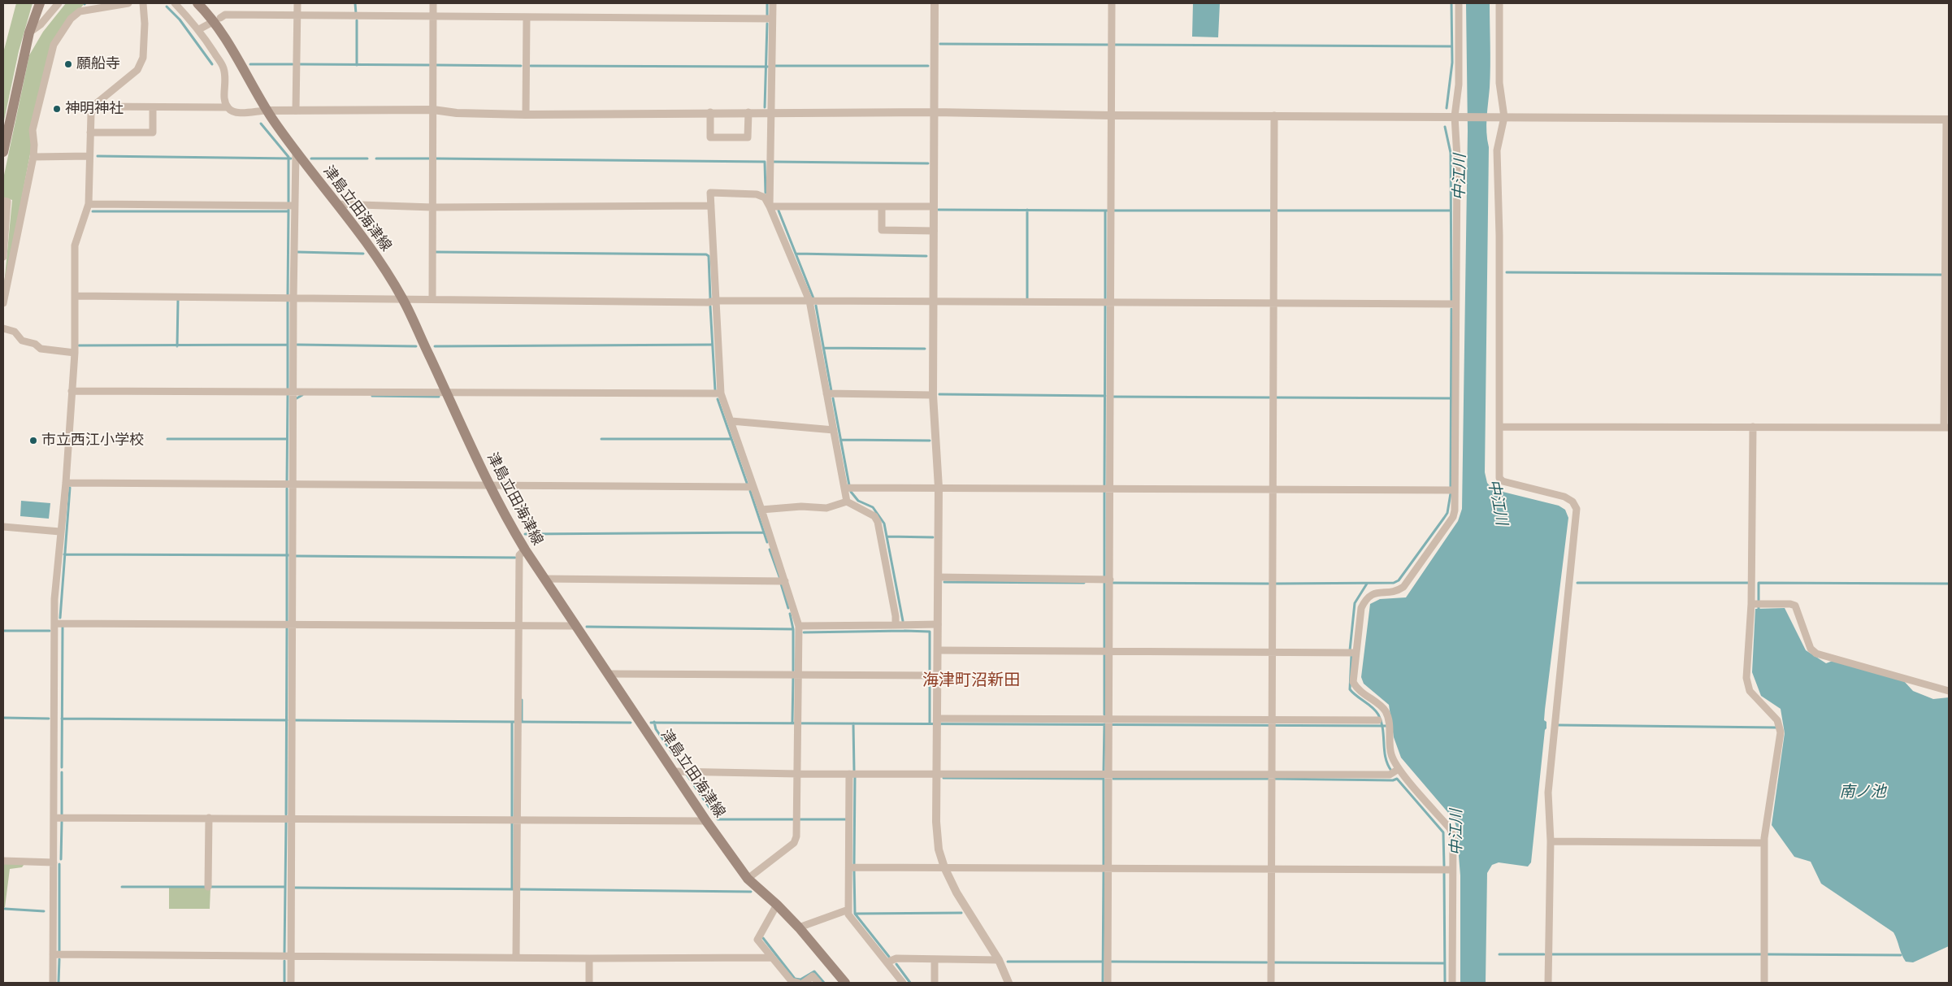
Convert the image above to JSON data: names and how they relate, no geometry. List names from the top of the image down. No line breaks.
{"streets":{"main road":["津島立田海津線"]},"districts":["海津町沼新田"],"water":["中江川","南ノ池"],"places":["願船寺","神明神社","市立西江小学校"]}
